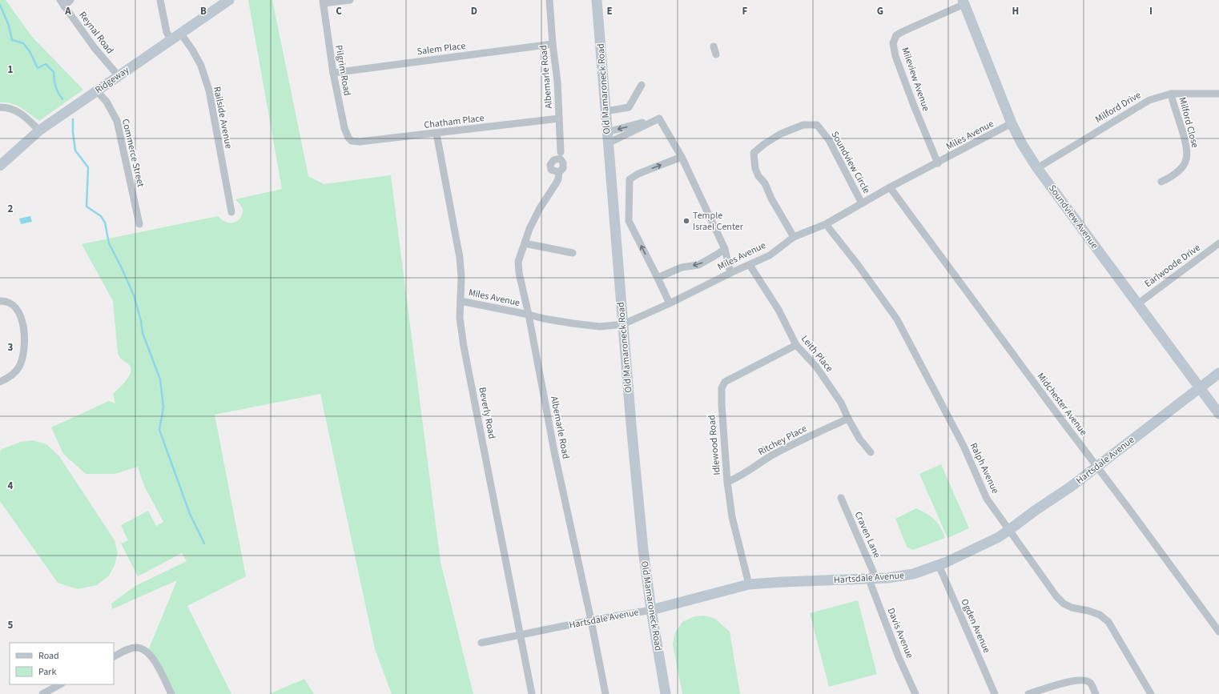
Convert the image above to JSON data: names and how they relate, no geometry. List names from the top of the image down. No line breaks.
{"streets":{"street":["Reynal Road","Salem Place","Pilgrim Road","Albemarle Road","Mileview Avenue","Ridgeway","Old Mamaroneck Road","Milford Drive","Railside Avenue","Chatham Place","Milford Close","Miles Avenue","Commerce Street","Soundview Circle","Soundview Avenue","Earlwoode Drive","Leith Place","Midchester Avenue","Beverly Road","Ritchey Place","Idlewood Road","Hartsdale Avenue","Ralph Avenue","Craven Lane","Ogden Avenue","Davis Avenue"]},"crossings":[["Reynal Road","Ridgeway"],["Salem Place","Pilgrim Road"],["Salem Place","Albemarle Road"],["Pilgrim Road","Chatham Place"],["Albemarle Road","Chatham Place"],["Albemarle Road","Miles Avenue"],["Albemarle Road","Hartsdale Avenue"],["Mileview Avenue","Miles Avenue"],["Mileview Avenue","Soundview Avenue"],["Ridgeway","Railside Avenue"],["Ridgeway","Commerce Street"],["Old Mamaroneck Road","Miles Avenue"],["Old Mamaroneck Road","Hartsdale Avenue"],["Milford Drive","Milford Close"],["Milford Drive","Soundview Avenue"],["Chatham Place","Beverly Road"],["Miles Avenue","Soundview Circle"],["Miles Avenue","Soundview Avenue"],["Miles Avenue","Leith Place"],["Miles Avenue","Midchester Avenue"],["Miles Avenue","Beverly Road"],["Miles Avenue","Ralph Avenue"],["Soundview Avenue","Earlwoode Drive"],["Soundview Avenue","Hartsdale Avenue"],["Leith Place","Ritchey Place"],["Leith Place","Idlewood Road"],["Midchester Avenue","Hartsdale Avenue"],["Beverly Road","Hartsdale Avenue"],["Ritchey Place","Idlewood Road"],["Idlewood Road","Hartsdale Avenue"],["Hartsdale Avenue","Ralph Avenue"],["Hartsdale Avenue","Craven Lane"],["Hartsdale Avenue","Ogden Avenue"],["Hartsdale Avenue","Davis Avenue"],["Craven Lane","Davis Avenue"]],"places":["Temple Israel Center"],"legend":["Road","Park"],"grid":{"columns":["A","B","C","D","E","F","G","H","I"],"rows":["1","2","3","4","5"]}}
